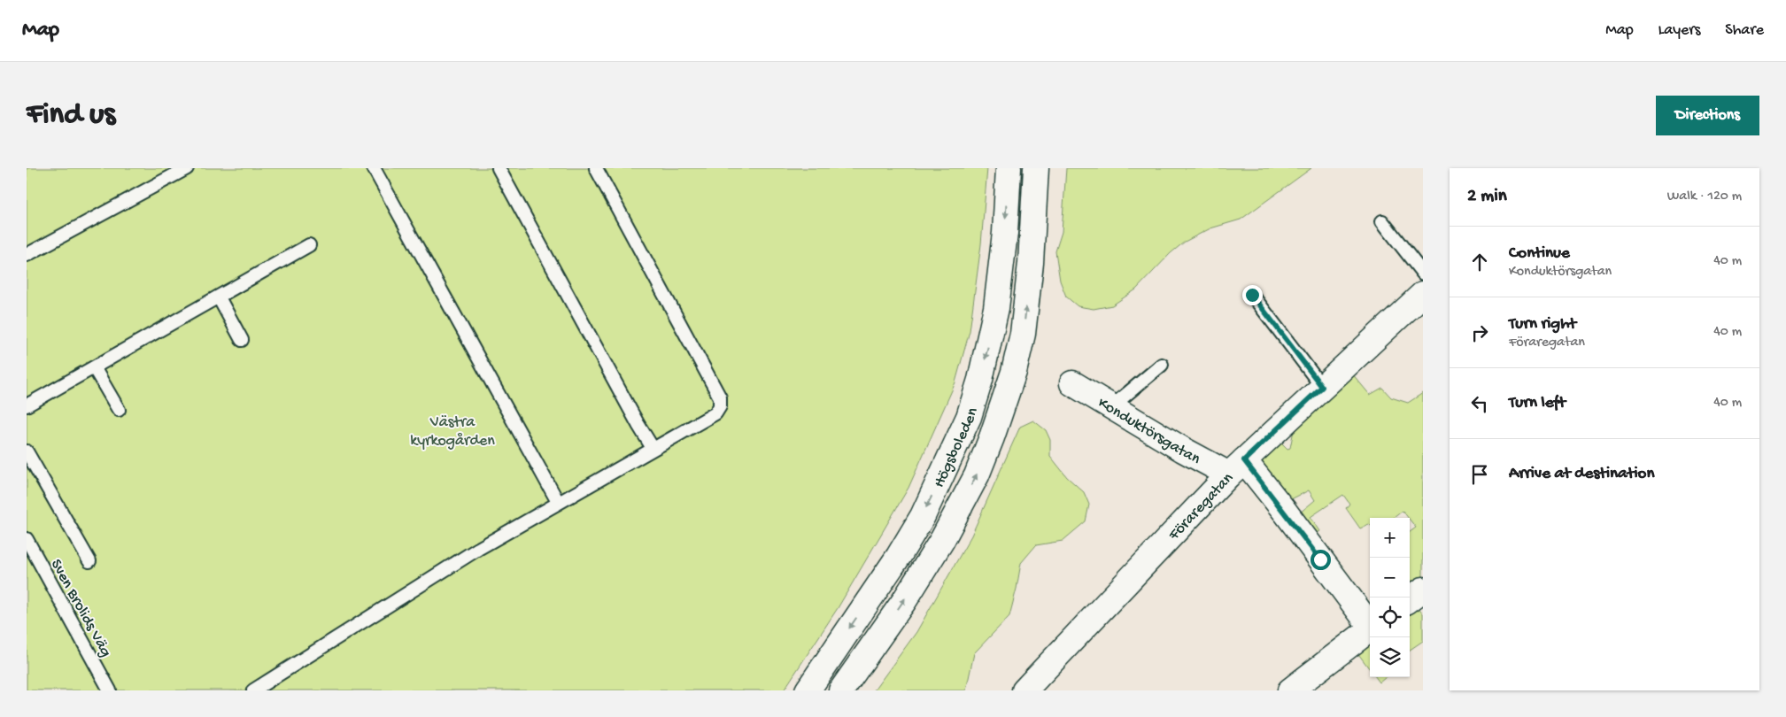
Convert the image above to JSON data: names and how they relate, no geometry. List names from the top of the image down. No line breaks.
{"streets":{"main road":["Konduktörsgatan","Högsboleden","Föraregatan"],"lane":["Sven Brolids Väg"]},"crossings":[["Konduktörsgatan","Föraregatan"]],"parks":["Västra kyrkogården"],"page":{"header":"Map","nav":["Map","Layers","Share"],"buttons":"Directions","title":"Find us","heading":["2 min","Walk · 120 m"],"list":[["Continue","Konduktörsgatan","40 m"],["Turn right","Föraregatan","40 m"],["Turn left","40 m"],"Arrive at destination"],"map_buttons":["+","−"]}}
